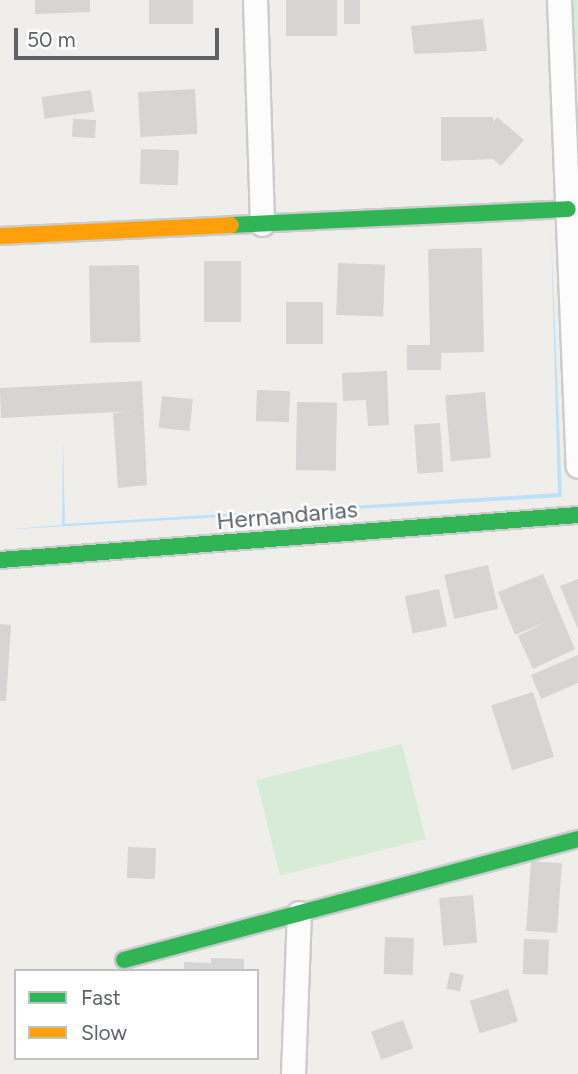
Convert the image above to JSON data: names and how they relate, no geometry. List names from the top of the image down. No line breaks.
{"streets":{"street":["Hernandarias"]},"legend":["Fast","Slow"],"scale_bar":"50 m"}
